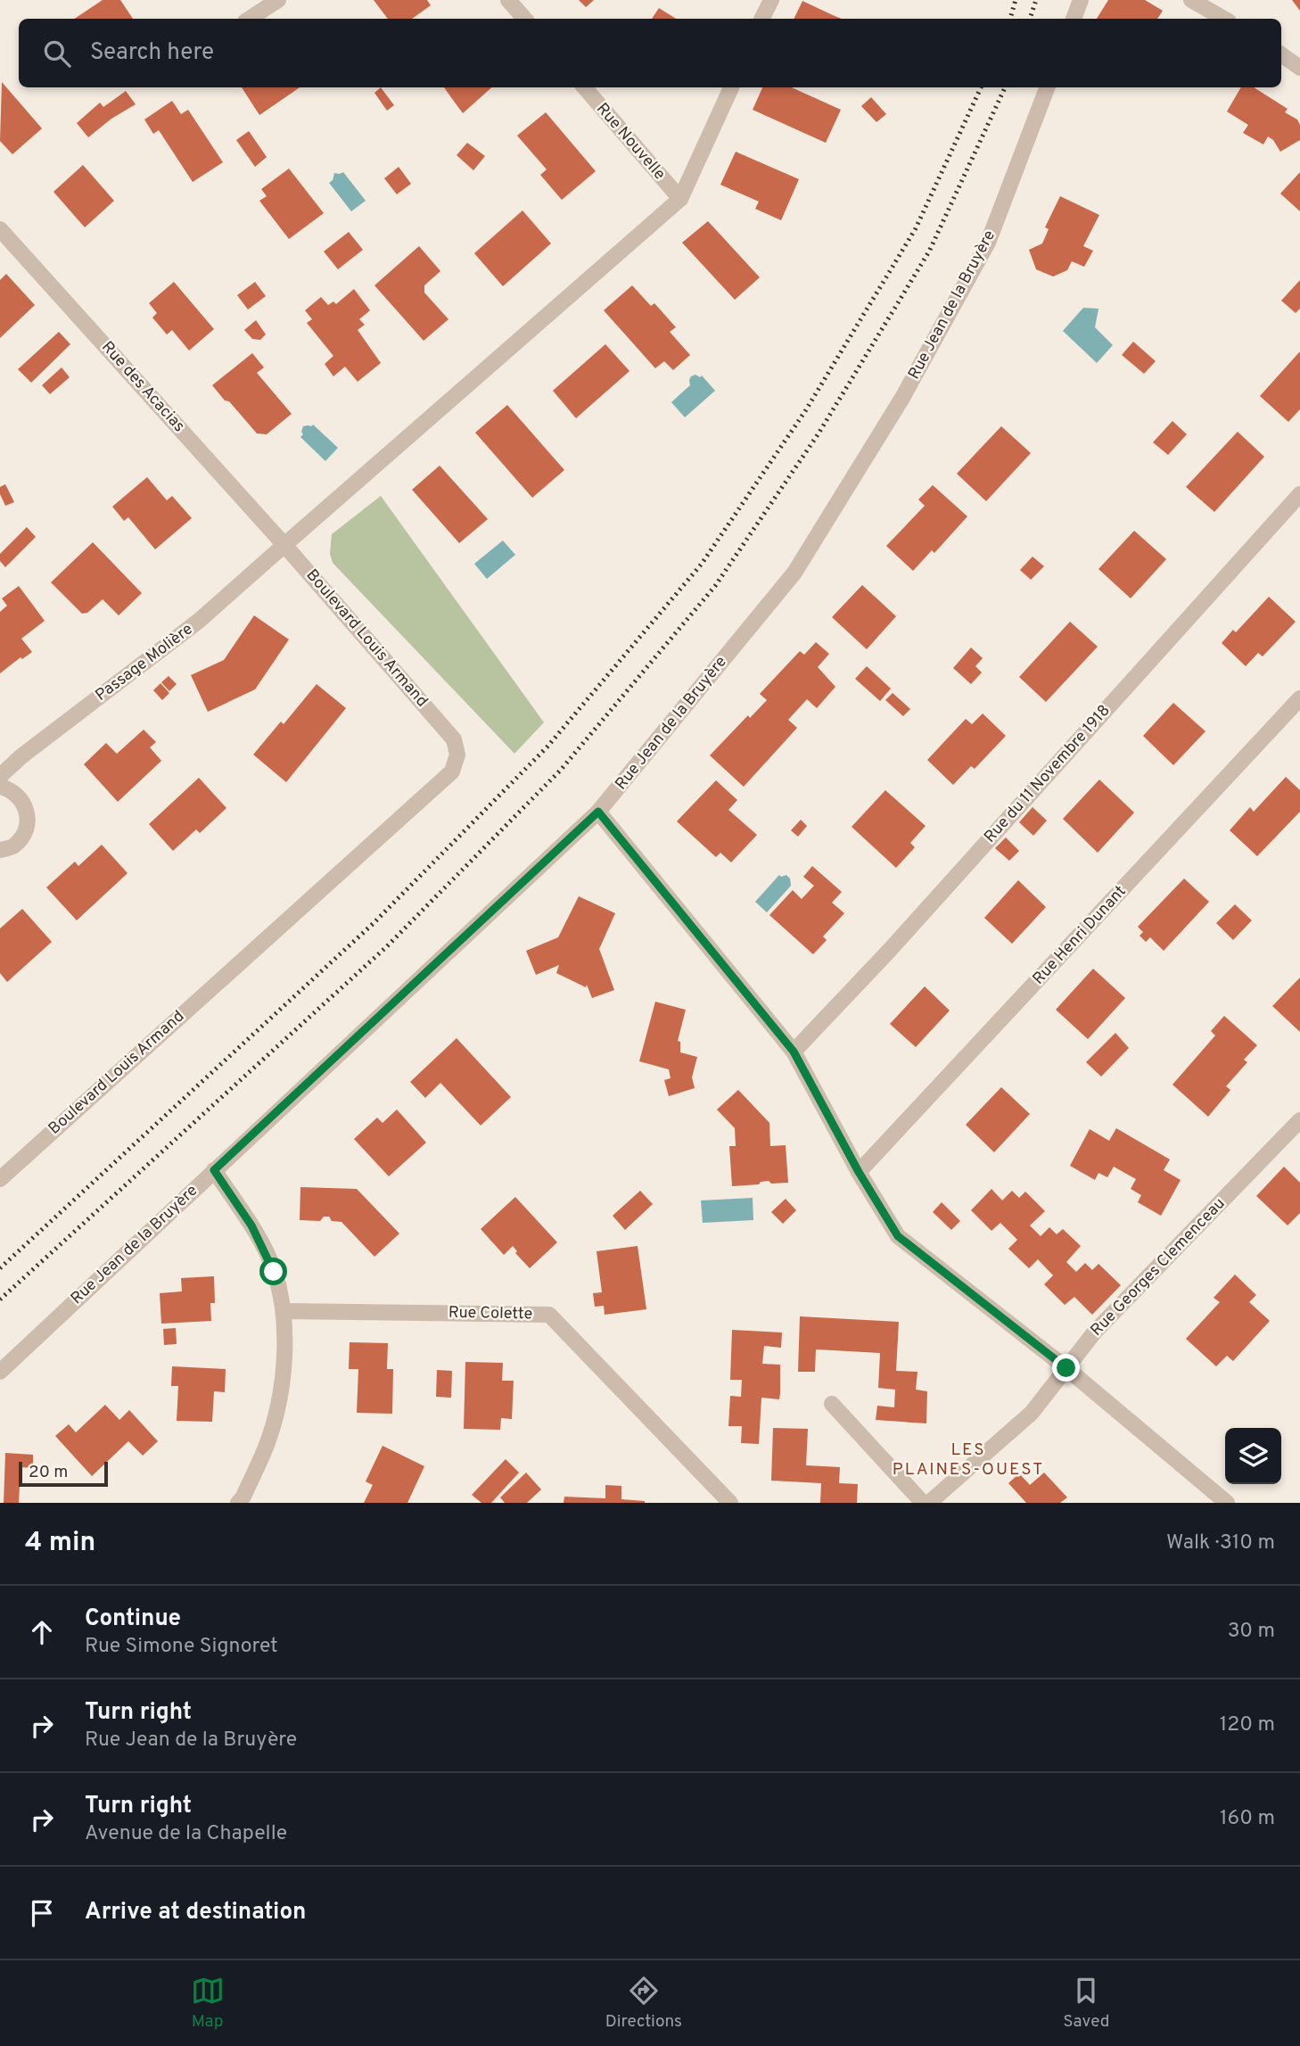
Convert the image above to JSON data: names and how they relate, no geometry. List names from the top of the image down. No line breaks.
{"streets":{"street":["Rue Nouvelle","Rue Jean de la Bruyère","Rue des Acacias","Boulevard Louis Armand","Passage Molière","Rue du 11 Novembre 1918","Rue Henri Dunant","Rue Georges Clemenceau","Rue Colette"]},"crossings":[["Rue des Acacias","Boulevard Louis Armand"],["Rue des Acacias","Passage Molière"],["Boulevard Louis Armand","Passage Molière"]],"districts":["LES PLAINES-OUEST"],"scale_bar":"20 m","page":{"search":"Search here","scale":"20 m","heading":["4 min","Walk · 310 m"],"list":[["Continue","Rue Simone Signoret","30 m"],["Turn right","Rue Jean de la Bruyère","120 m"],["Turn right","Avenue de la Chapelle","160 m"],"Arrive at destination"],"nav":["Map","Directions","Saved"]}}
